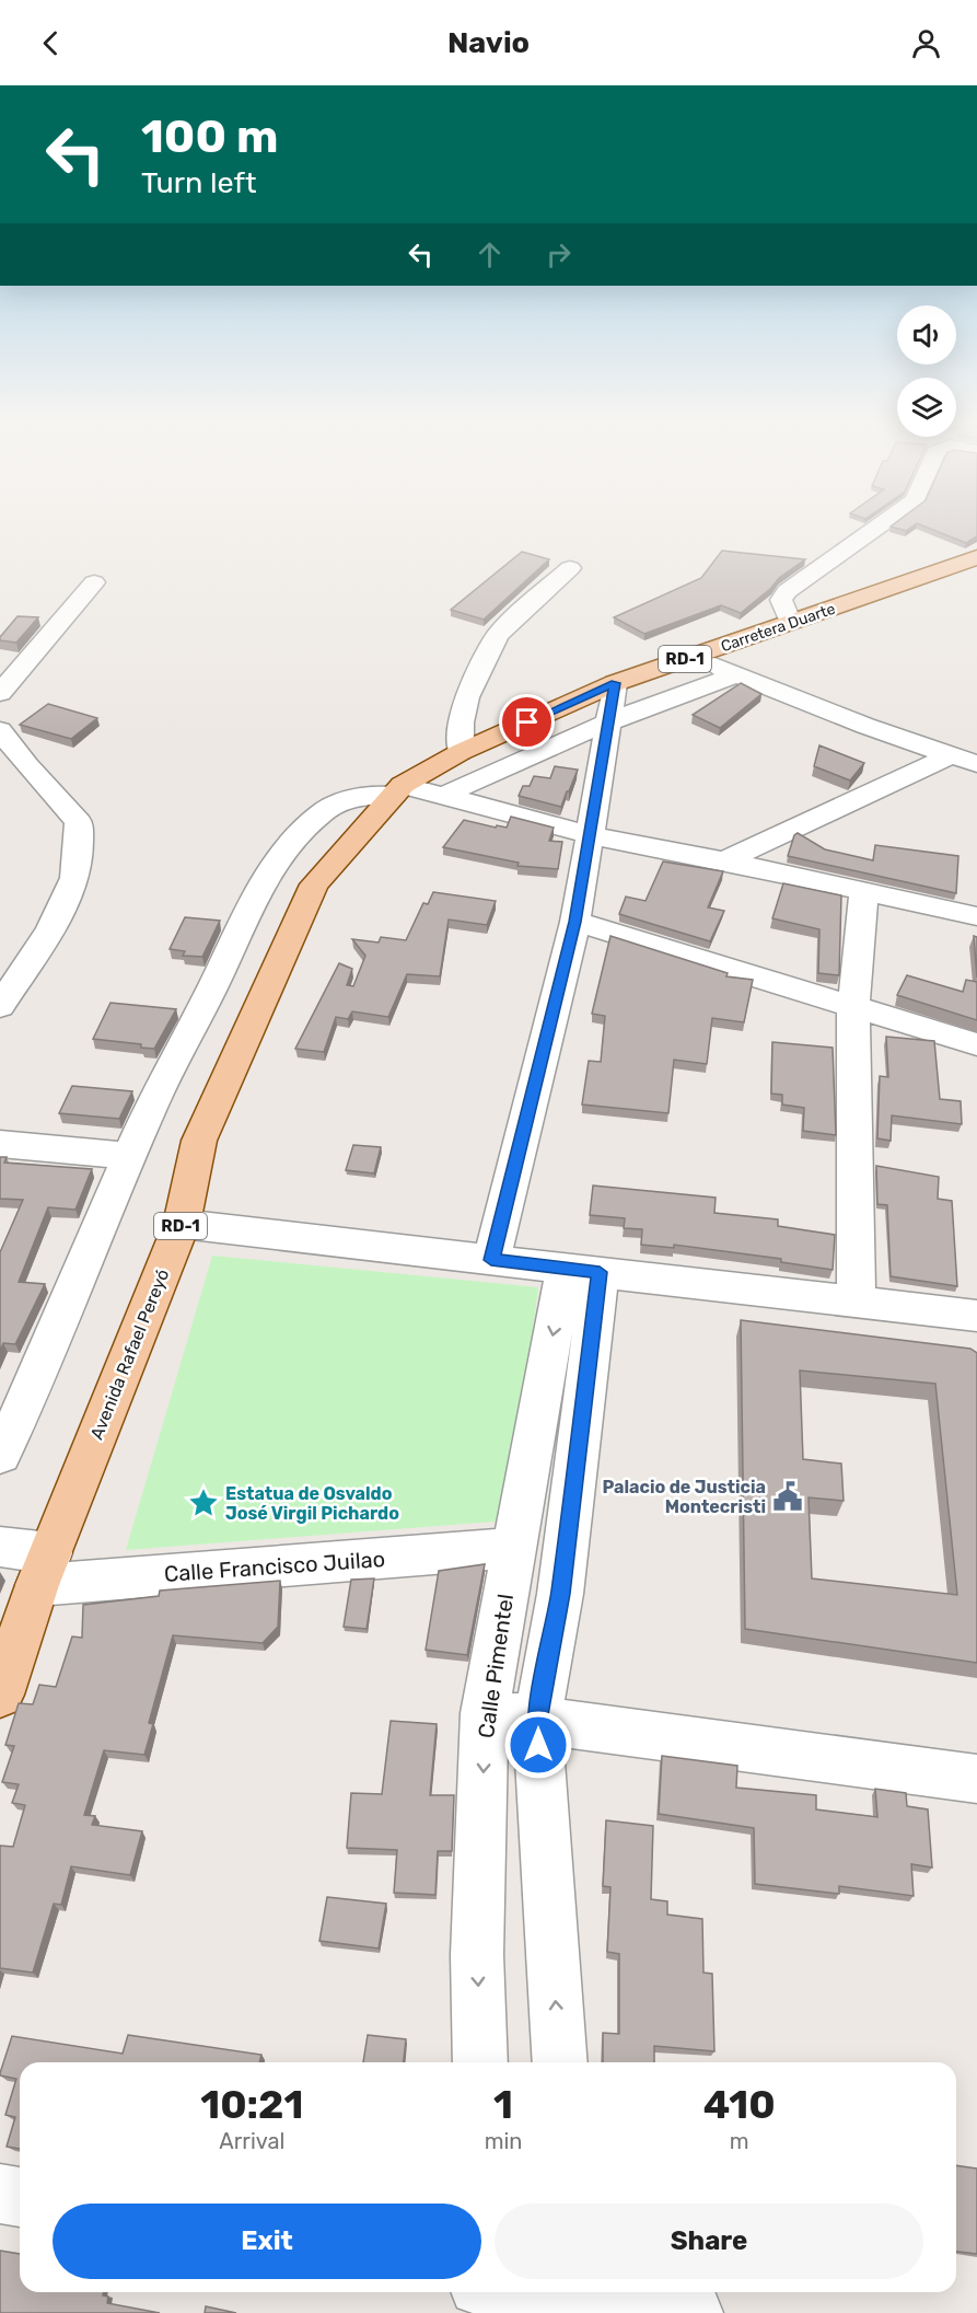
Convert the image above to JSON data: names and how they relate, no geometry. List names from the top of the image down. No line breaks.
{"streets":{"main road":["Carretera Duarte","RD-1","Avenida Rafael Pereyó"],"street":["Calle Francisco Juilao","Calle Pimentel"]},"crossings":[["Carretera Duarte","Avenida Rafael Pereyó"],["Avenida Rafael Pereyó","Calle Francisco Juilao"],["Calle Francisco Juilao","Calle Pimentel"]],"places":{"public building":["Palacio de Justicia Montecristi"],"place":["Estatua de Osvaldo José Virgil Pichardo"]},"page":{"header":"Navio","turn":["100 m","Turn left"],"eta":["10:21","Arrival","1","min","410","m"],"buttons":["Exit","Share"]}}
